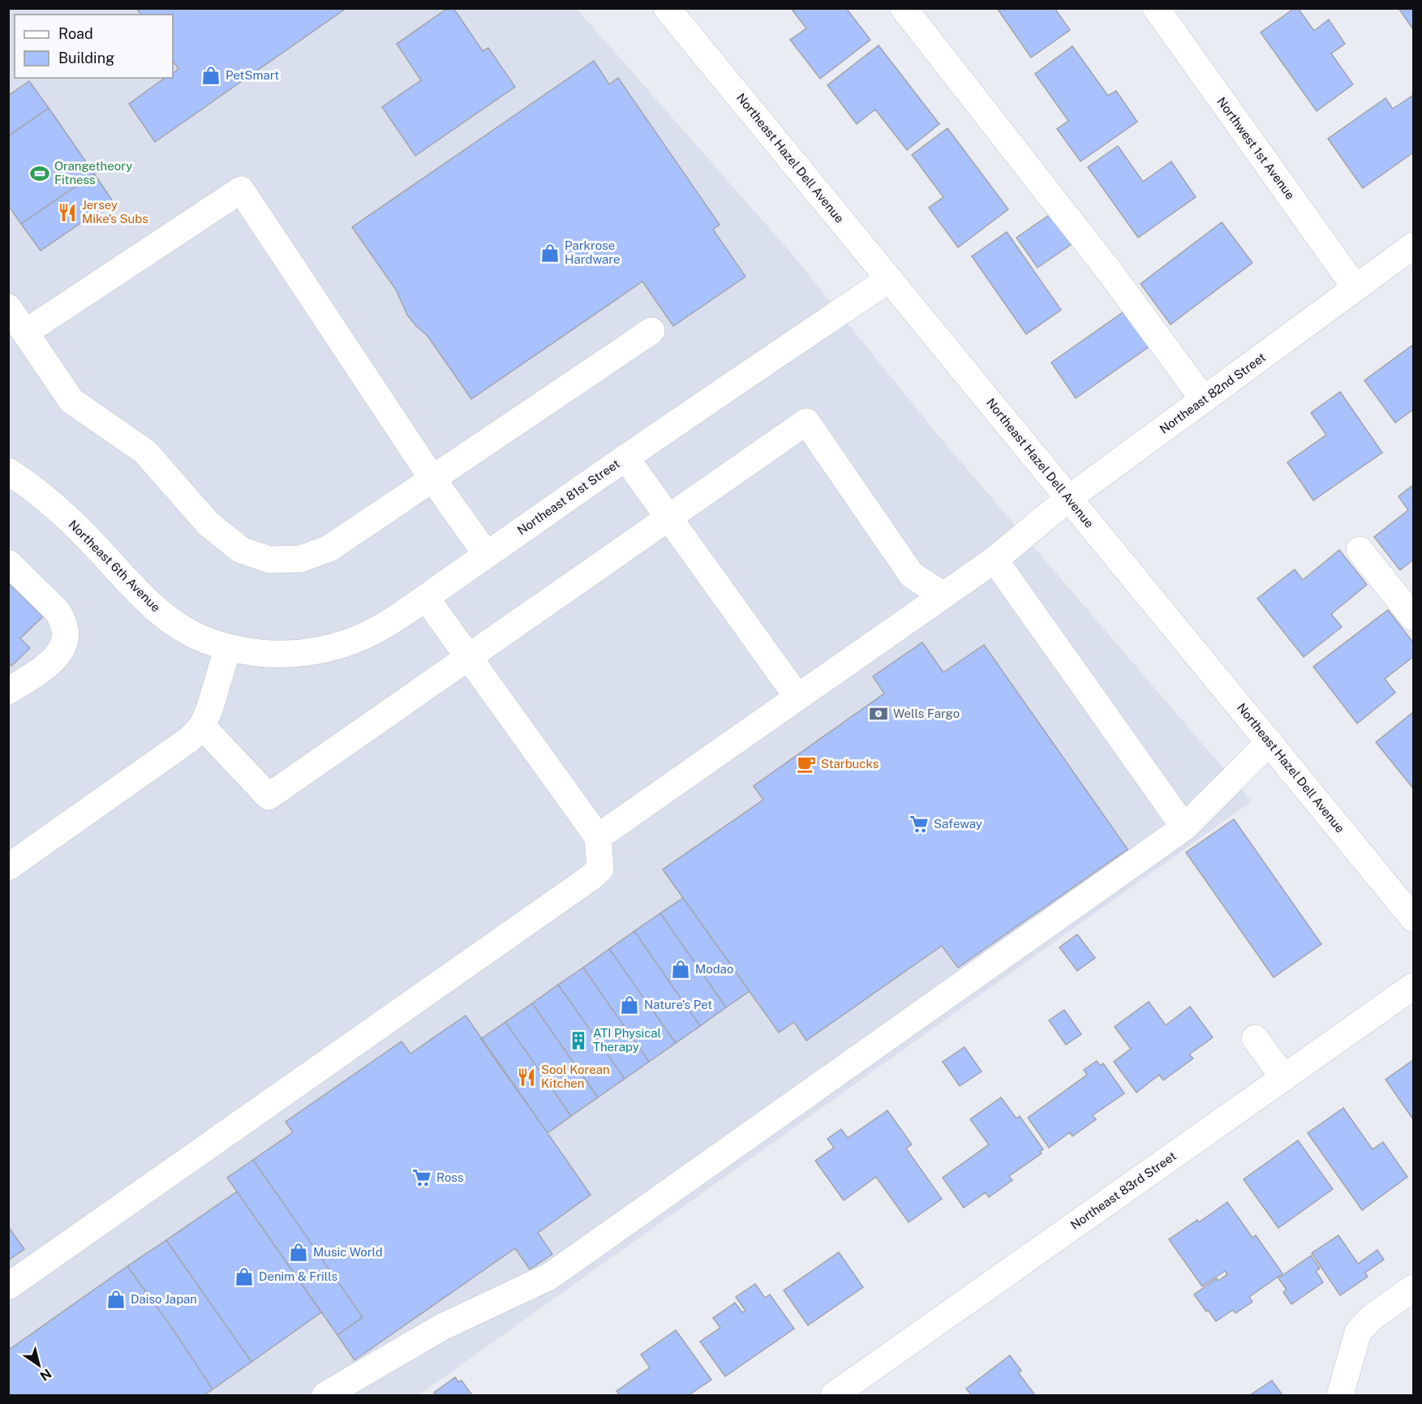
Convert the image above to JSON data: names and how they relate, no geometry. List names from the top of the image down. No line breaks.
{"streets":{"street":["Northwest 1st Avenue","Northeast Hazel Dell Avenue","Northeast 82nd Street","Northeast 81st Street","Northeast 6th Avenue","Northeast 83rd Street"]},"crossings":[["Northwest 1st Avenue","Northeast 82nd Street"],["Northeast Hazel Dell Avenue","Northeast 82nd Street"],["Northeast Hazel Dell Avenue","Northeast 81st Street"],["Northeast 81st Street","Northeast 6th Avenue"]],"places":{"shop":["PetSmart","Parkrose Hardware","Modao","Nature's Pet","Music World","Denim & Frills","Daiso Japan"],"sports":["Orangetheory Fitness"],"restaurant":["Jersey Mike's Subs","Sool Korean Kitchen"],"bank":["Wells Fargo"],"cafe":["Starbucks"],"supermarket":["Safeway","Ross"],"building":["ATI Physical Therapy"]},"legend":["Road","Building"],"north":"bottom right"}
